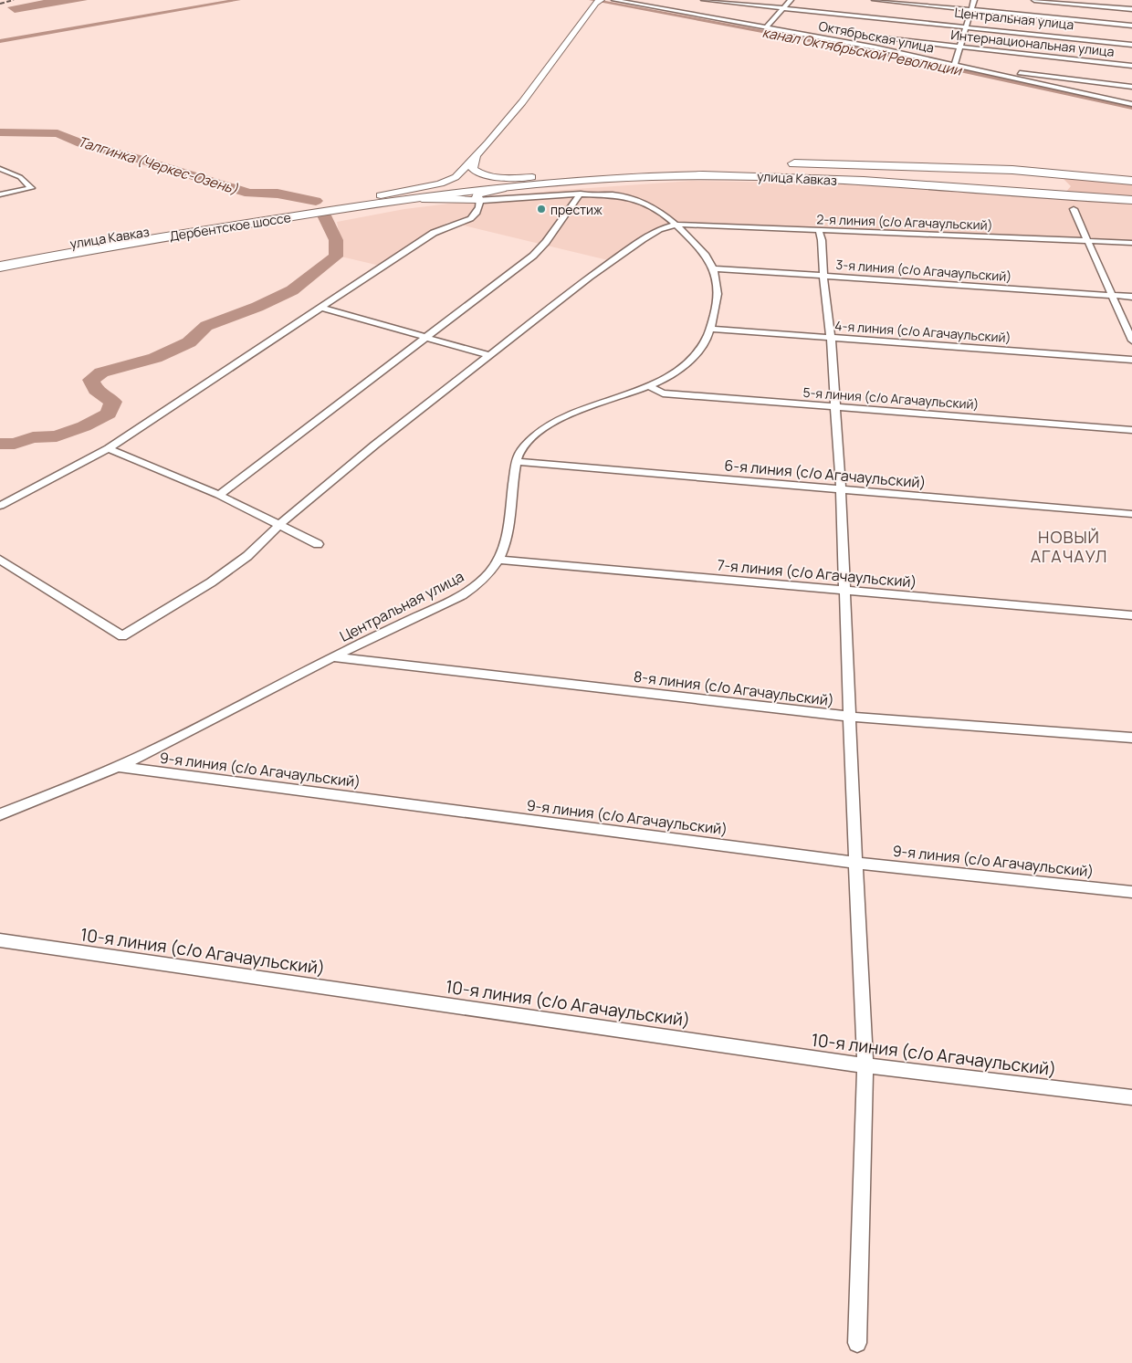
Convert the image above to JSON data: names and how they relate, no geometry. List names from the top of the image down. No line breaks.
{"streets":{"highway":["улица Кавказ","Дербентское шоссе"],"street":["Центральная улица","Октябрьская улица","Интернациональная улица","2-я линия (с/о Агачаульский)","3-я линия (с/о Агачаульский)","4-я линия (с/о Агачаульский)","5-я линия (с/о Агачаульский)","6-я линия (с/о Агачаульский)","7-я линия (с/о Агачаульский)","8-я линия (с/о Агачаульский)","9-я линия (с/о Агачаульский)","10-я линия (с/о Агачаульский)"]},"crossings":[["Центральная улица","2-я линия (с/о Агачаульский)"],["Центральная улица","3-я линия (с/о Агачаульский)"],["Центральная улица","4-я линия (с/о Агачаульский)"],["Центральная улица","5-я линия (с/о Агачаульский)"],["Центральная улица","6-я линия (с/о Агачаульский)"],["Центральная улица","7-я линия (с/о Агачаульский)"],["Центральная улица","8-я линия (с/о Агачаульский)"],["Центральная улица","9-я линия (с/о Агачаульский)"],["улица Кавказ","Дербентское шоссе"]],"districts":["НОВЫЙ АГАЧАУЛ"],"water":["канал Октябрьской Революции","Талгинка (Черкес-Озень)"],"places":["престиж"]}
